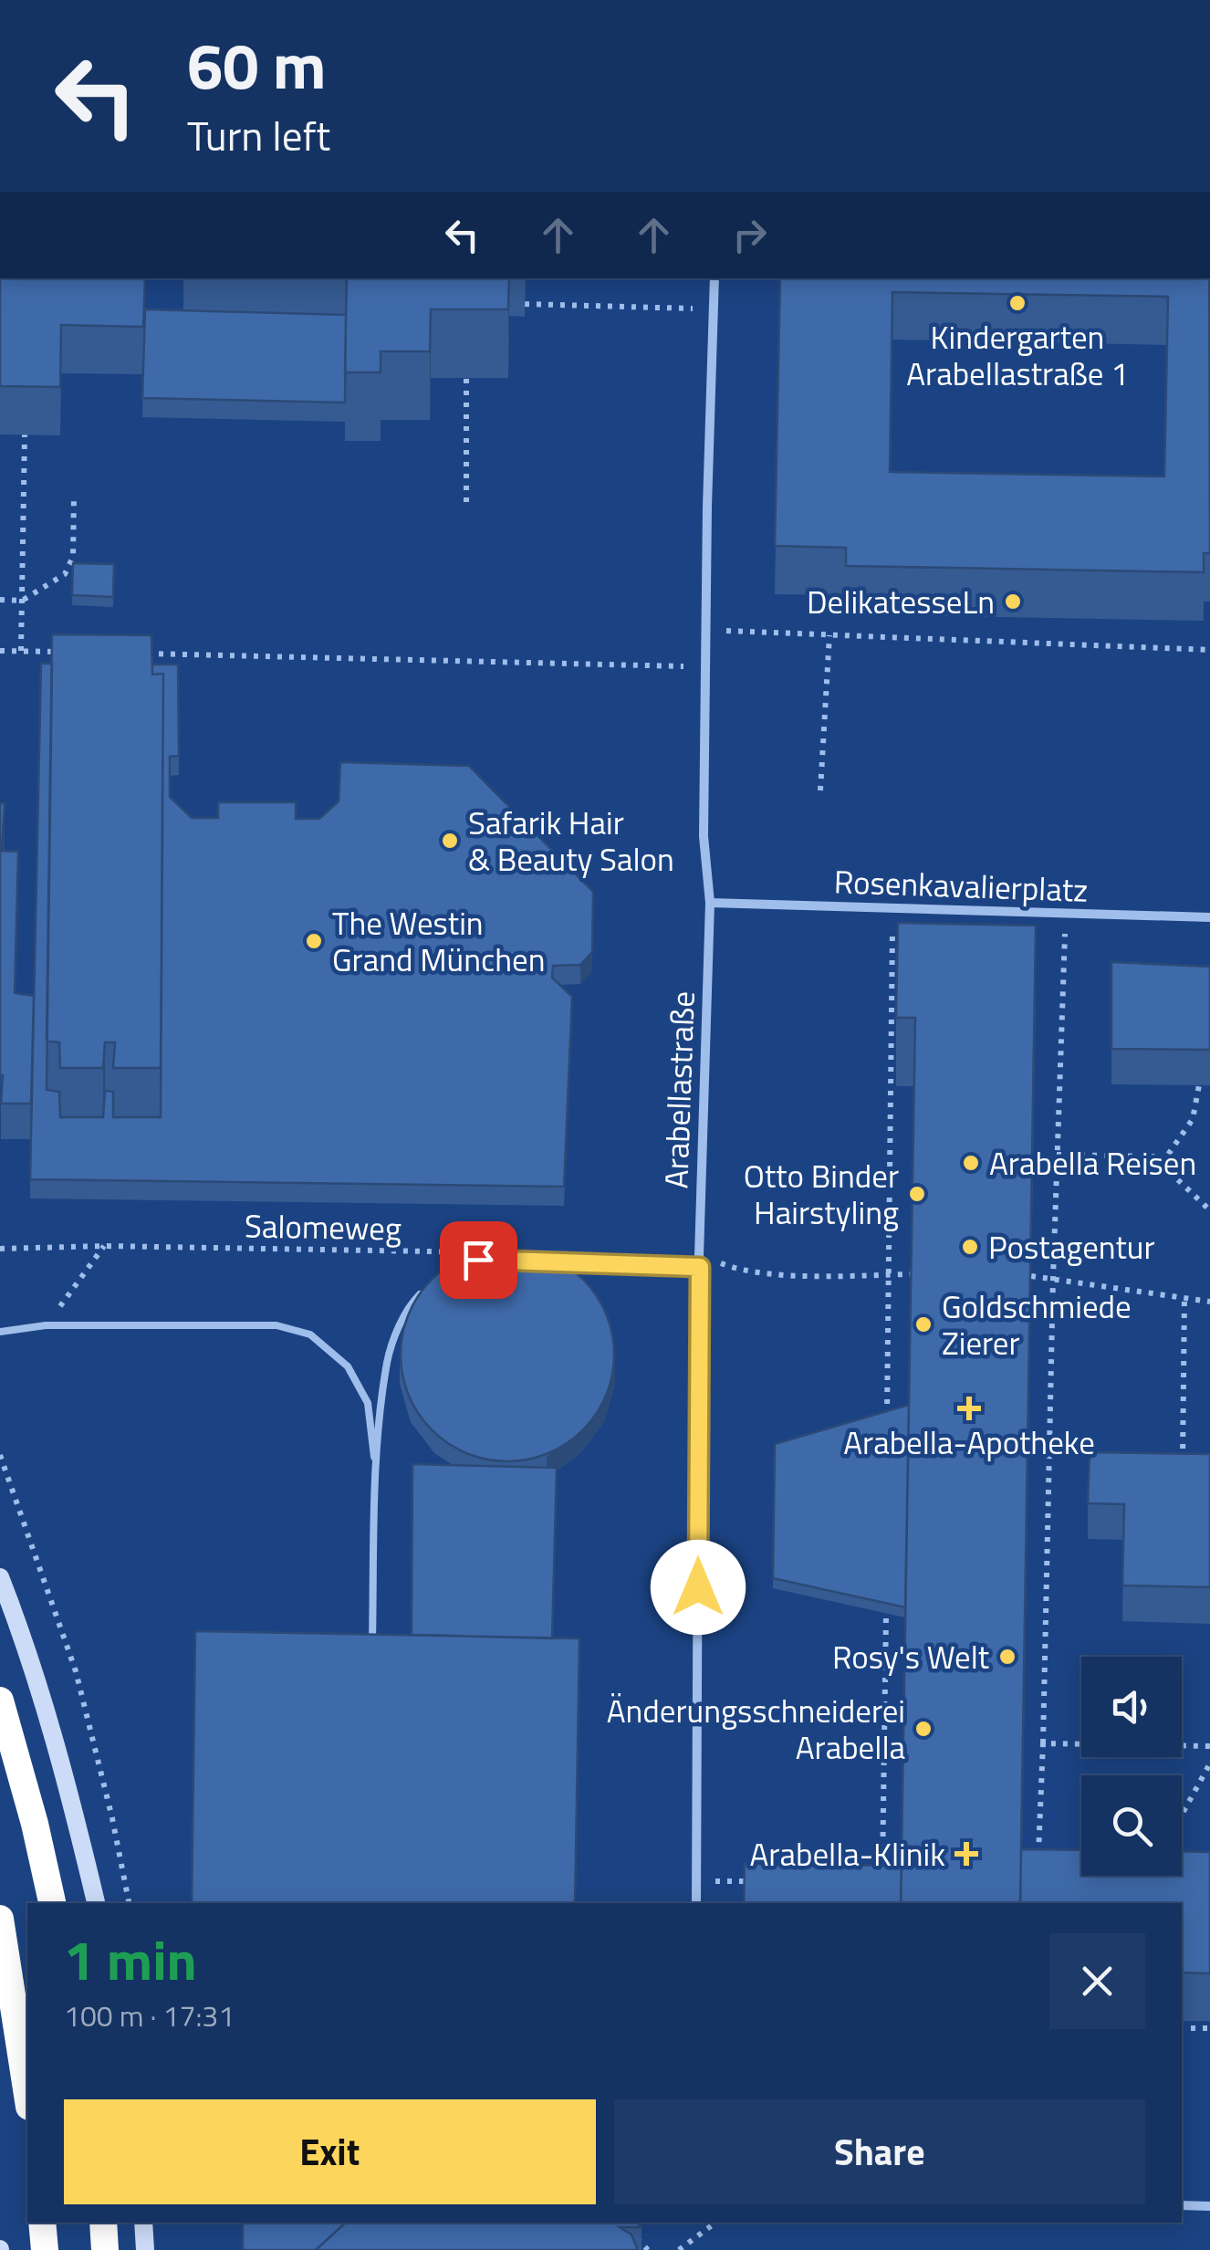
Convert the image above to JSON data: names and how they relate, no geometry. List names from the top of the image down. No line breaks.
{"streets":{"street":["Rosenkavalierplatz","Arabellastraße"],"path":["Salomeweg"]},"crossings":[["Rosenkavalierplatz","Arabellastraße"]],"places":{"other":["Kindergarten Arabellastraße 1","DelikatesseLn","Safarik Hair & Beauty Salon","The Westin Grand München","Arabella Reisen","Otto Binder Hairstyling","Postagentur","Goldschmiede Zierer","Rosy's Welt","Änderungsschneiderei Arabella"],"health":["Arabella-Apotheke","Arabella-Klinik"]},"page":{"turn":["60 m","Turn left"],"heading":["1 min","100 m · 17:31"],"buttons":["Exit","Share"]}}
